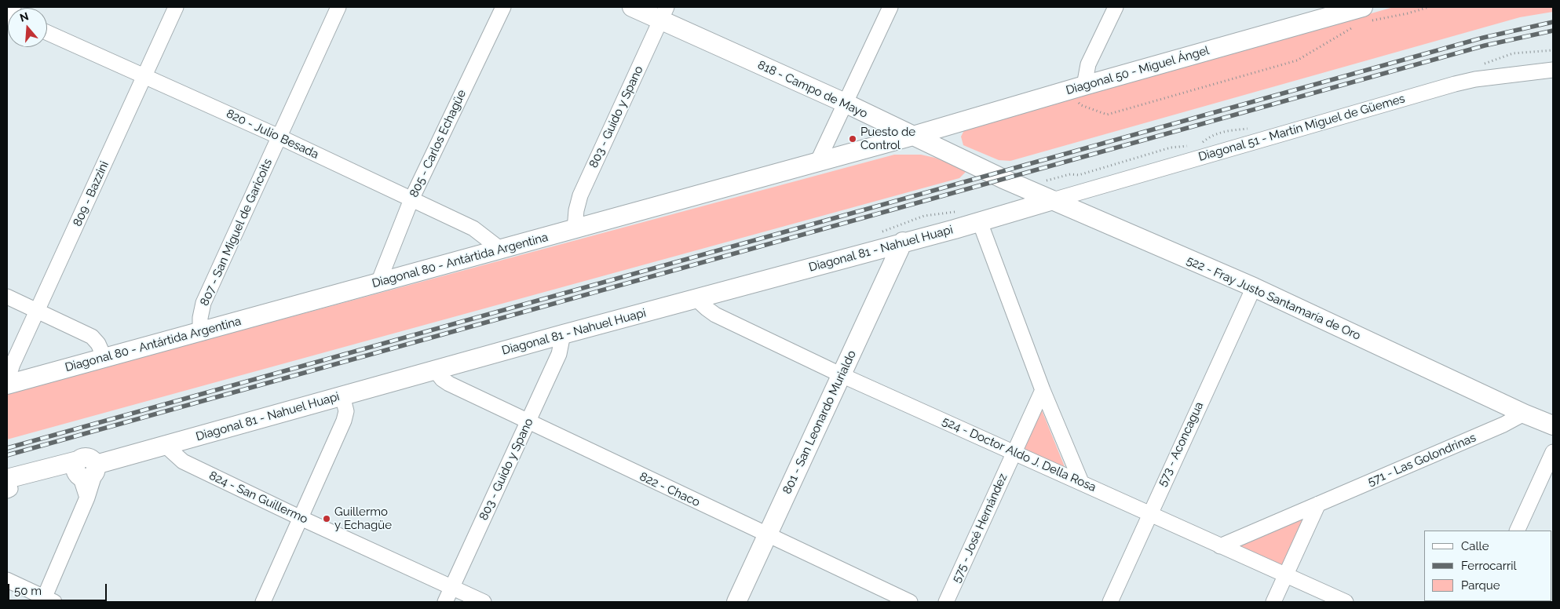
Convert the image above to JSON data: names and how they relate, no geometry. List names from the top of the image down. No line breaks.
{"streets":{"street":["Diagonal 50 - Miguel Ángel","818 - Campo de Mayo","803 - Guido y Spano","Diagonal 51 - Martín Miguel de Güemes","820 - Julio Besada","805 - Carlos Echagüe","809 - Bazzini","807 - San Miguel de Garicoits","Diagonal 81 - Nahuel Huapi","Diagonal 80 - Antártida Argentina","522 - Fray Justo Santamaría de Oro","801 - San Leonardo Murialdo","573 - Aconcagua","524 - Doctor Aldo J. Della Rosa","571 - Las Golondrinas","822 - Chaco","824 - San Guillermo","575 - José Hernández"]},"crossings":[["Diagonal 50 - Miguel Ángel","818 - Campo de Mayo"],["Diagonal 50 - Miguel Ángel","Diagonal 80 - Antártida Argentina"],["818 - Campo de Mayo","803 - Guido y Spano"],["818 - Campo de Mayo","Diagonal 80 - Antártida Argentina"],["818 - Campo de Mayo","522 - Fray Justo Santamaría de Oro"],["803 - Guido y Spano","Diagonal 81 - Nahuel Huapi"],["803 - Guido y Spano","Diagonal 80 - Antártida Argentina"],["803 - Guido y Spano","822 - Chaco"],["803 - Guido y Spano","824 - San Guillermo"],["Diagonal 51 - Martín Miguel de Güemes","Diagonal 81 - Nahuel Huapi"],["Diagonal 51 - Martín Miguel de Güemes","522 - Fray Justo Santamaría de Oro"],["820 - Julio Besada","805 - Carlos Echagüe"],["820 - Julio Besada","809 - Bazzini"],["820 - Julio Besada","807 - San Miguel de Garicoits"],["820 - Julio Besada","Diagonal 80 - Antártida Argentina"],["805 - Carlos Echagüe","Diagonal 80 - Antártida Argentina"],["807 - San Miguel de Garicoits","Diagonal 80 - Antártida Argentina"],["Diagonal 81 - Nahuel Huapi","522 - Fray Justo Santamaría de Oro"],["Diagonal 81 - Nahuel Huapi","801 - San Leonardo Murialdo"],["Diagonal 81 - Nahuel Huapi","524 - Doctor Aldo J. Della Rosa"],["Diagonal 81 - Nahuel Huapi","822 - Chaco"],["Diagonal 81 - Nahuel Huapi","824 - San Guillermo"],["522 - Fray Justo Santamaría de Oro","573 - Aconcagua"],["522 - Fray Justo Santamaría de Oro","571 - Las Golondrinas"],["801 - San Leonardo Murialdo","524 - Doctor Aldo J. Della Rosa"],["801 - San Leonardo Murialdo","822 - Chaco"],["573 - Aconcagua","524 - Doctor Aldo J. Della Rosa"],["524 - Doctor Aldo J. Della Rosa","571 - Las Golondrinas"],["524 - Doctor Aldo J. Della Rosa","575 - José Hernández"]],"places":["Puesto de Control","Guillermo y Echagüe"],"legend":["Calle","Ferrocarril","Parque"],"scale_bar":"50 m","north":"top"}
